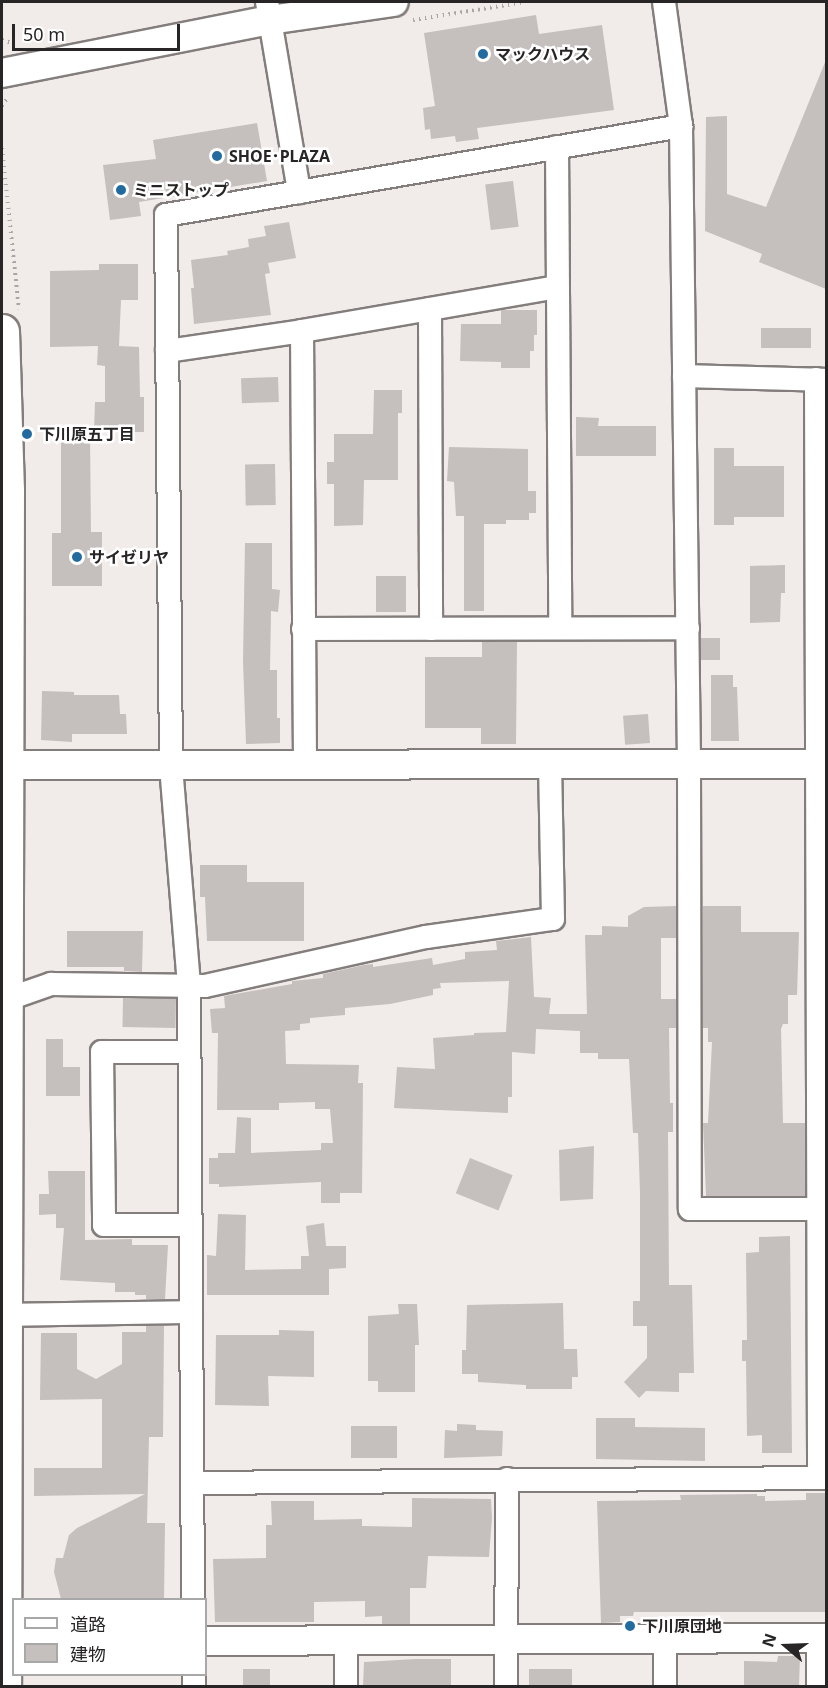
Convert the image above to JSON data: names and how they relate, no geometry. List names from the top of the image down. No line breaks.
{"places":["マックハウス","SHOE･PLAZA","ミニストップ","下川原五丁目","サイゼリヤ","下川原団地"],"legend":["道路","建物"],"scale_bar":"50 m","north":"left"}
